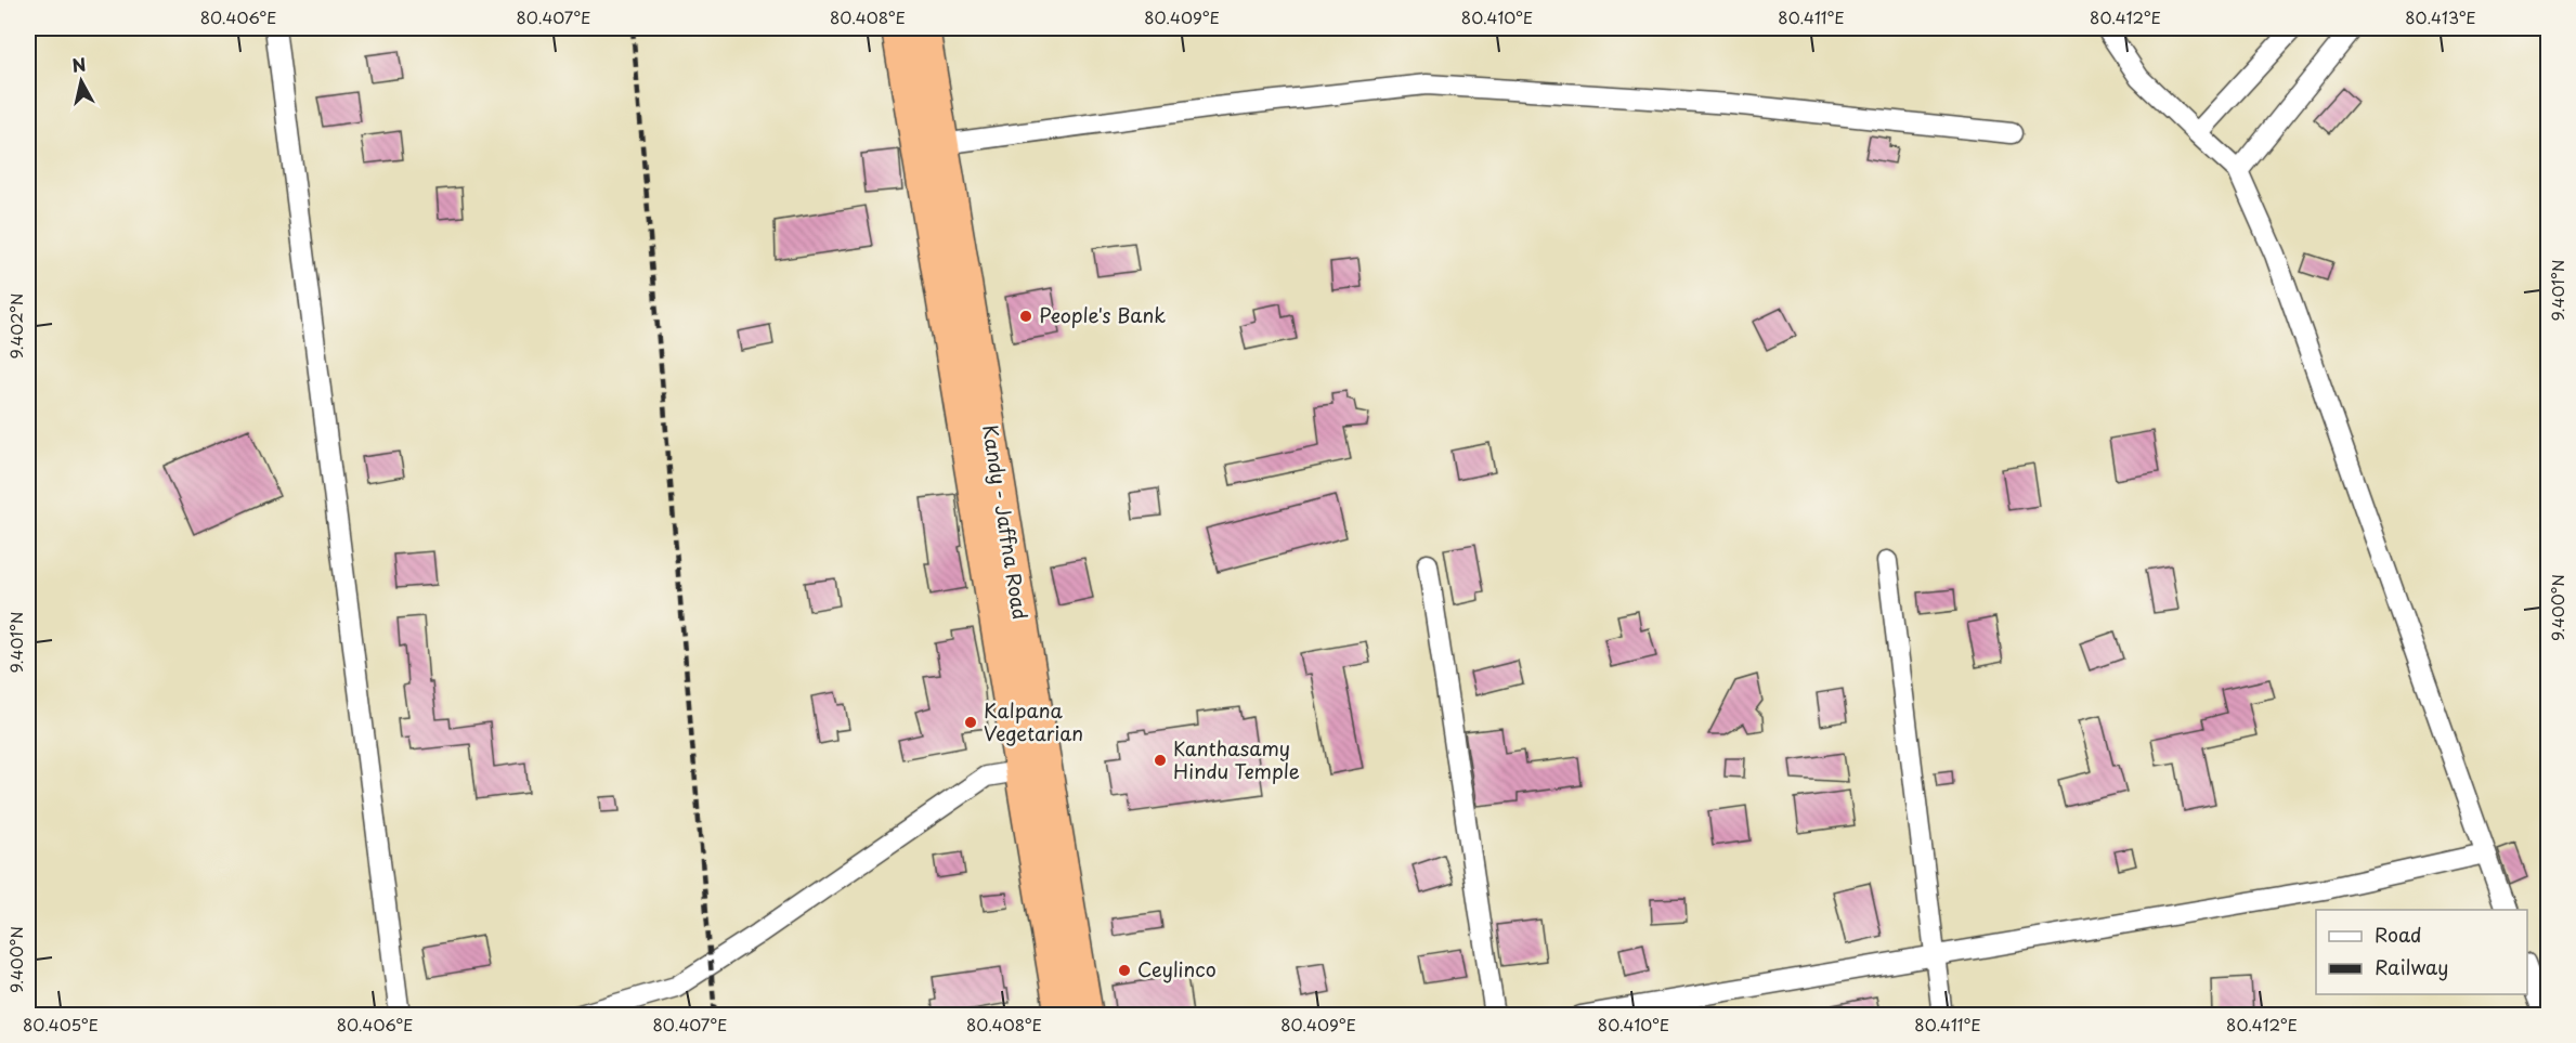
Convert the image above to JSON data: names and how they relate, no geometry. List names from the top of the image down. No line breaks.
{"streets":{"highway":["Kandy - Jaffna Road"]},"places":["People's Bank","Kalpana Vegetarian","Kanthasamy Hindu Temple","Ceylinco"],"legend":["Road","Railway"],"north":"top","coordinates":["80.406°E","80.407°E","80.408°E","80.409°E","80.410°E","80.411°E","80.412°E","80.413°E","9.401°N","9.402°N","9.400°N","80.405°E"]}
